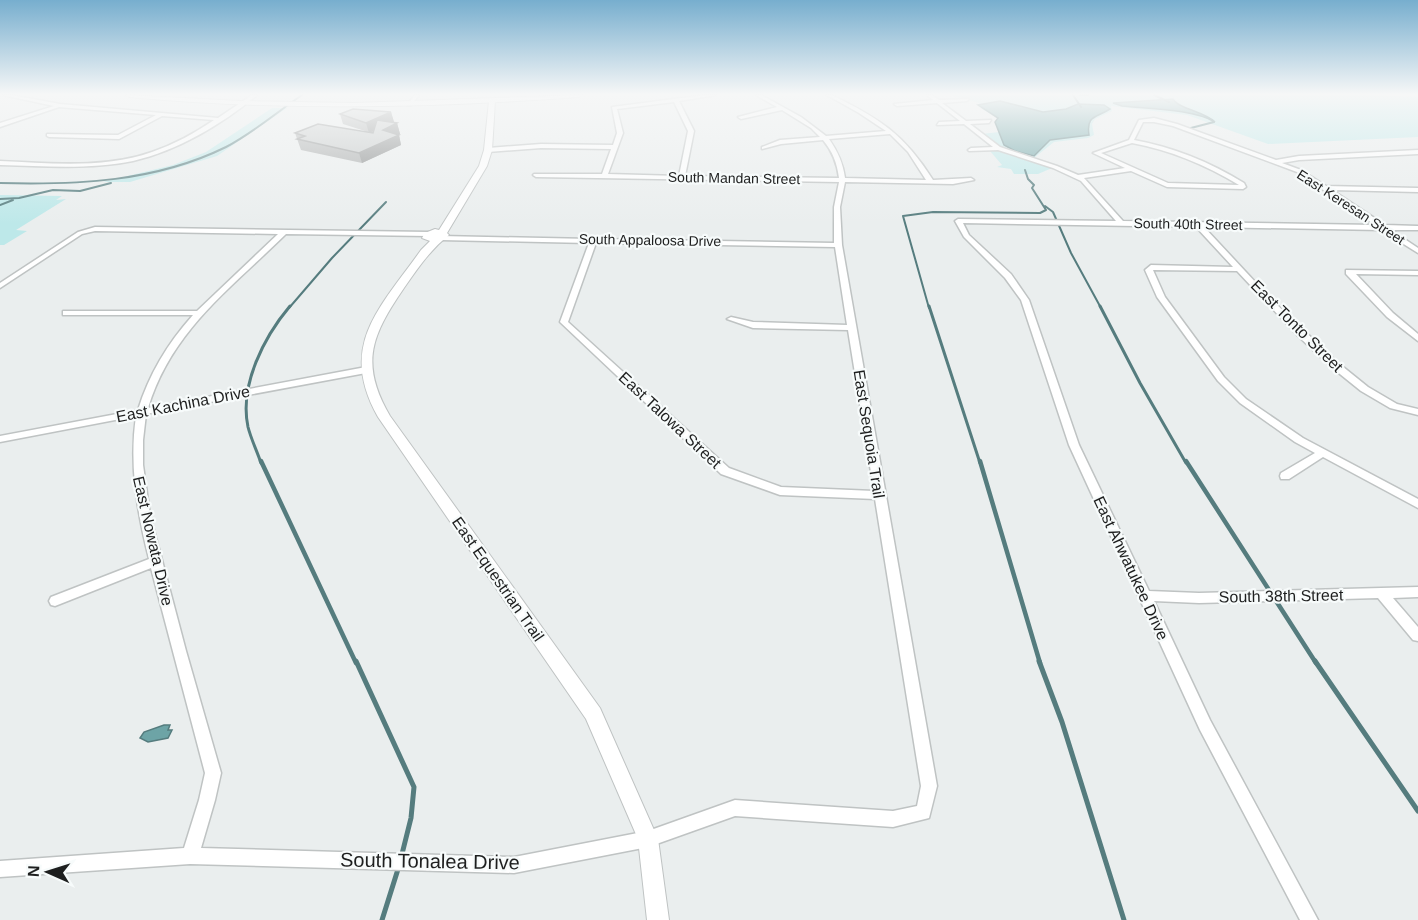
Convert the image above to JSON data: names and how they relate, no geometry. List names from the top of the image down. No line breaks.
{"streets":{"street":["South Mandan Street","East Keresan Street","South 40th Street","South Appaloosa Drive","East Tonto Street","East Kachina Drive","East Talowa Street","East Sequoia Trail","East Nowata Drive","East Ahwatukee Drive","East Equestrian Trail","South 38th Street","South Tonalea Drive"]},"crossings":[["South Mandan Street","East Sequoia Trail"],["East Keresan Street","South 40th Street"],["South 40th Street","East Tonto Street"],["South 40th Street","East Ahwatukee Drive"],["South Appaloosa Drive","East Talowa Street"],["South Appaloosa Drive","East Sequoia Trail"],["South Appaloosa Drive","East Nowata Drive"],["South Appaloosa Drive","East Equestrian Trail"],["East Kachina Drive","East Nowata Drive"],["East Kachina Drive","East Equestrian Trail"],["East Talowa Street","East Sequoia Trail"],["East Sequoia Trail","South Tonalea Drive"],["East Nowata Drive","South Tonalea Drive"],["East Ahwatukee Drive","South 38th Street"],["East Equestrian Trail","South Tonalea Drive"]],"north":"left"}
